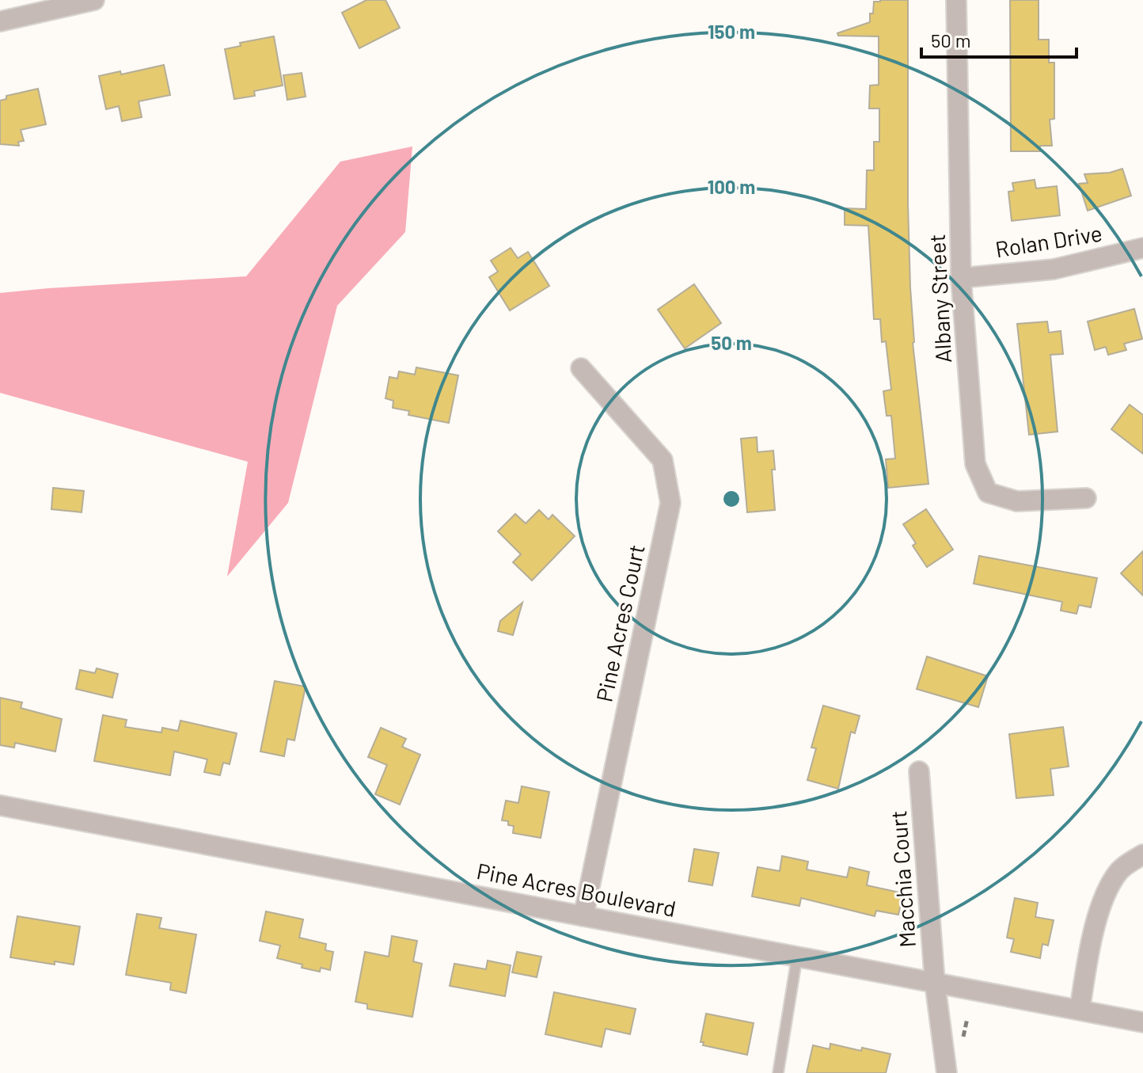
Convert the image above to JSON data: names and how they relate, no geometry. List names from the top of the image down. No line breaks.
{"streets":{"street":["Rolan Drive","Albany Street","Pine Acres Court","Macchia Court","Pine Acres Boulevard"]},"crossings":[["Rolan Drive","Albany Street"],["Pine Acres Court","Pine Acres Boulevard"],["Macchia Court","Pine Acres Boulevard"]],"scale_bar":"50 m","rings":["150 m","100 m","50 m"]}
